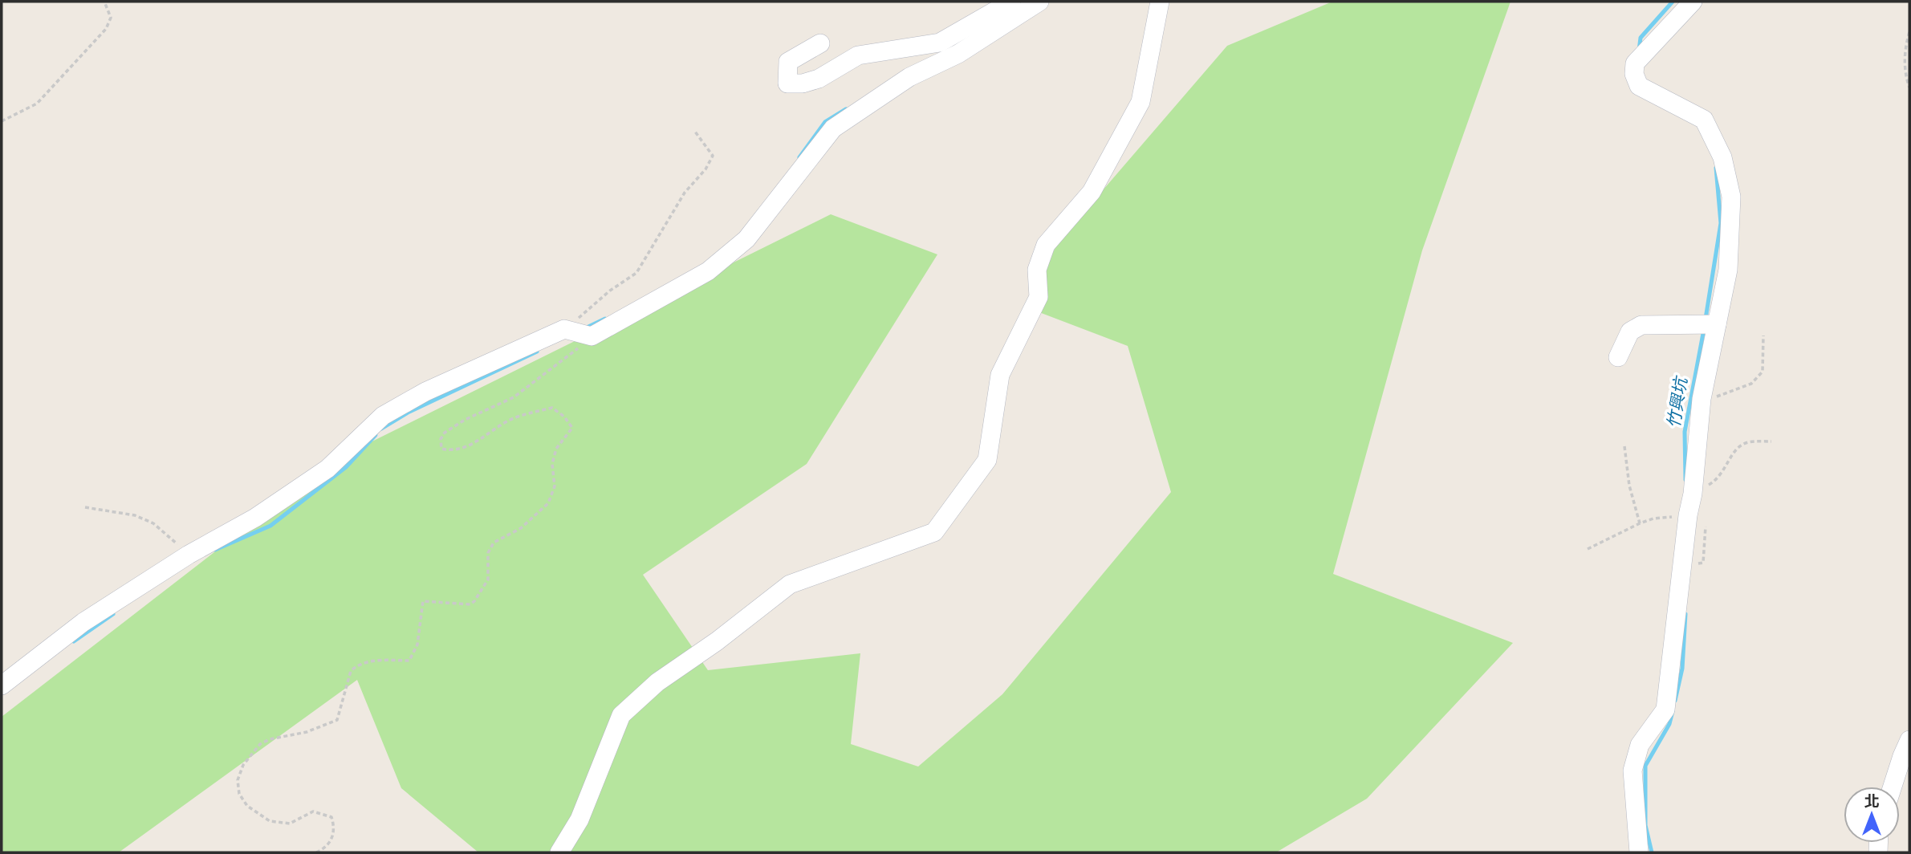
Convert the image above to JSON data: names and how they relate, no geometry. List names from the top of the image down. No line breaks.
{"water":["竹興坑"],"north":"top"}
